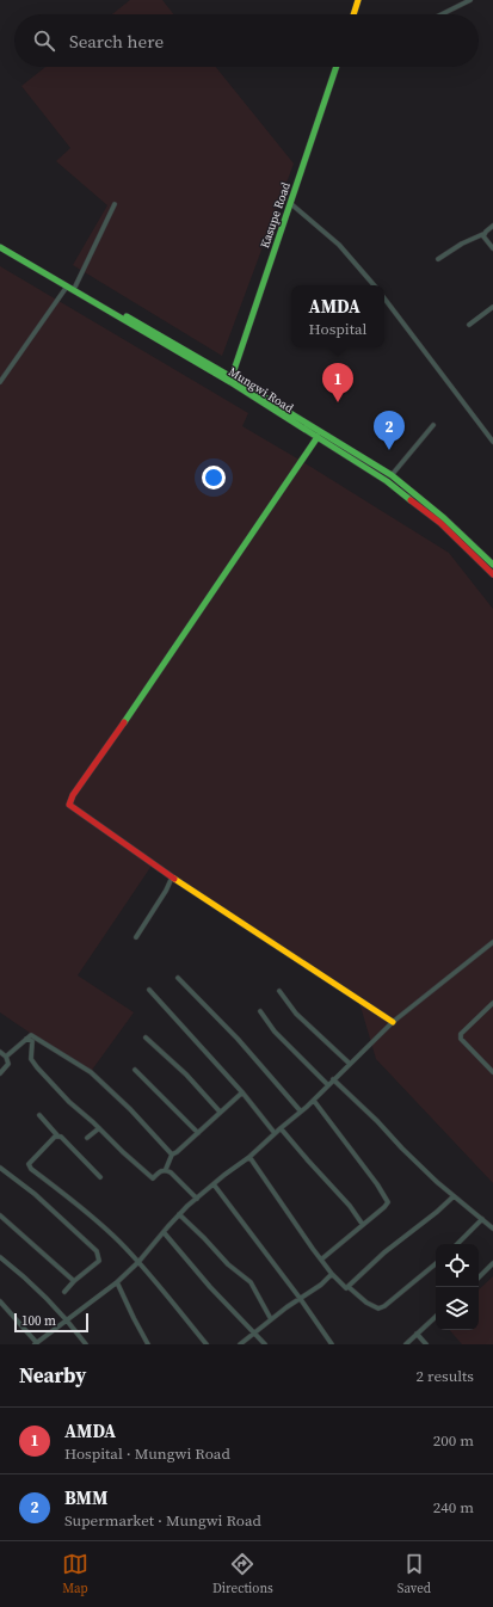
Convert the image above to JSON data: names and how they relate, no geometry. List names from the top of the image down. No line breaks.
{"streets":{"street":["Kasupe Road","Mungwi Road"]},"crossings":[["Kasupe Road","Mungwi Road"]],"scale_bar":"100 m","page":{"search":"Search here","popup":["AMDA","Hospital"],"pins":["1","2"],"scale":"100 m","heading":["Nearby","2 results"],"list":[{"mark":"1","name":"AMDA","note":"Hospital · Mungwi Road","value":"200 m"},{"mark":"2","name":"BMM","note":"Supermarket · Mungwi Road","value":"240 m"}],"nav":["Map","Directions","Saved"]}}
